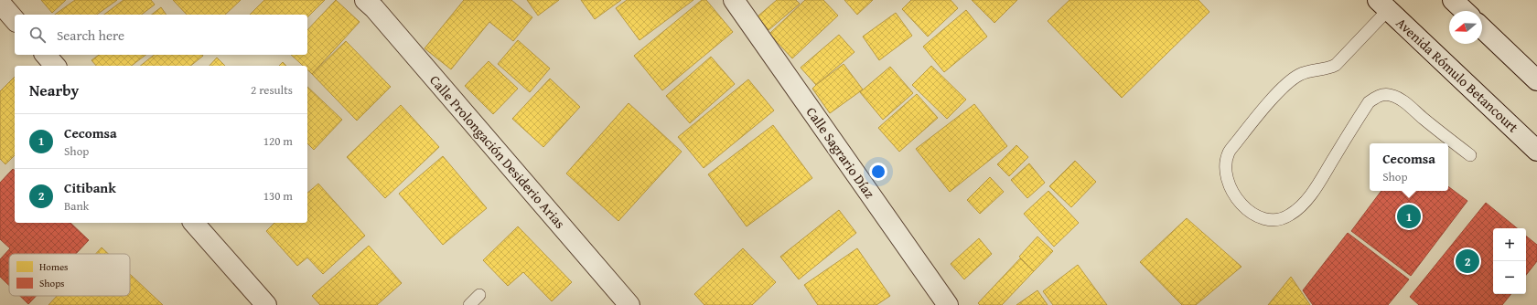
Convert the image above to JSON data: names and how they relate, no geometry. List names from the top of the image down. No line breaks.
{"streets":{"street":["Avenida Rómulo Betancourt","Calle Prolongación Desiderio Arias","Calle Sagrario Díaz"]},"legend":["Homes","Shops"],"north":"left","page":{"search":"Search here","heading":["Nearby","2 results"],"list":[{"mark":"1","name":"Cecomsa","note":"Shop","value":"120 m"},{"mark":"2","name":"Citibank","note":"Bank","value":"130 m"}],"popup":["Cecomsa","Shop"],"pins":["1","2"],"map_buttons":["+","−"]}}
